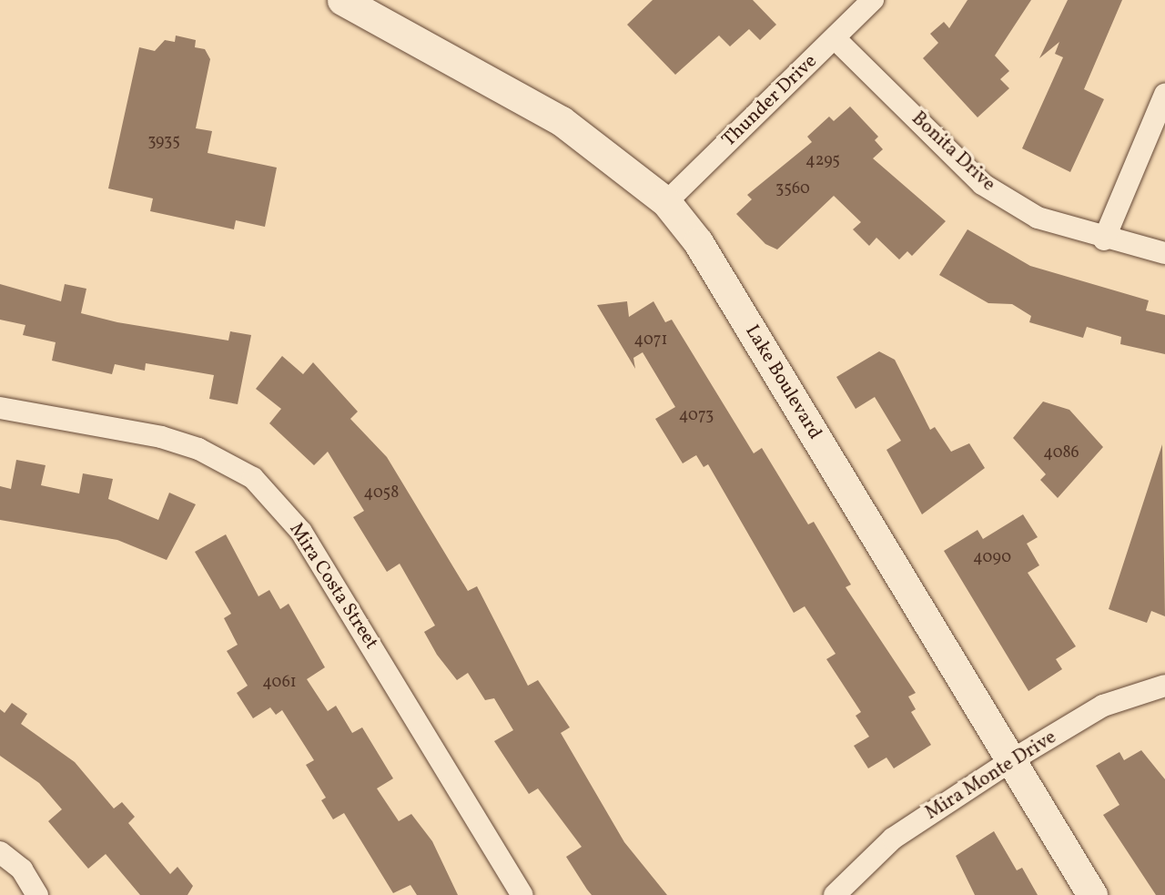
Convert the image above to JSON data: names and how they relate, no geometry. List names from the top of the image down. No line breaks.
{"streets":{"main road":["Lake Boulevard"],"street":["Thunder Drive","Bonita Drive","Mira Costa Street","Mira Monte Drive"]},"crossings":[["Thunder Drive","Bonita Drive"],["Thunder Drive","Lake Boulevard"],["Lake Boulevard","Mira Monte Drive"]],"house_numbers":["3935","4295","3560","4071","4073","4086","4058","4090","4061"]}
